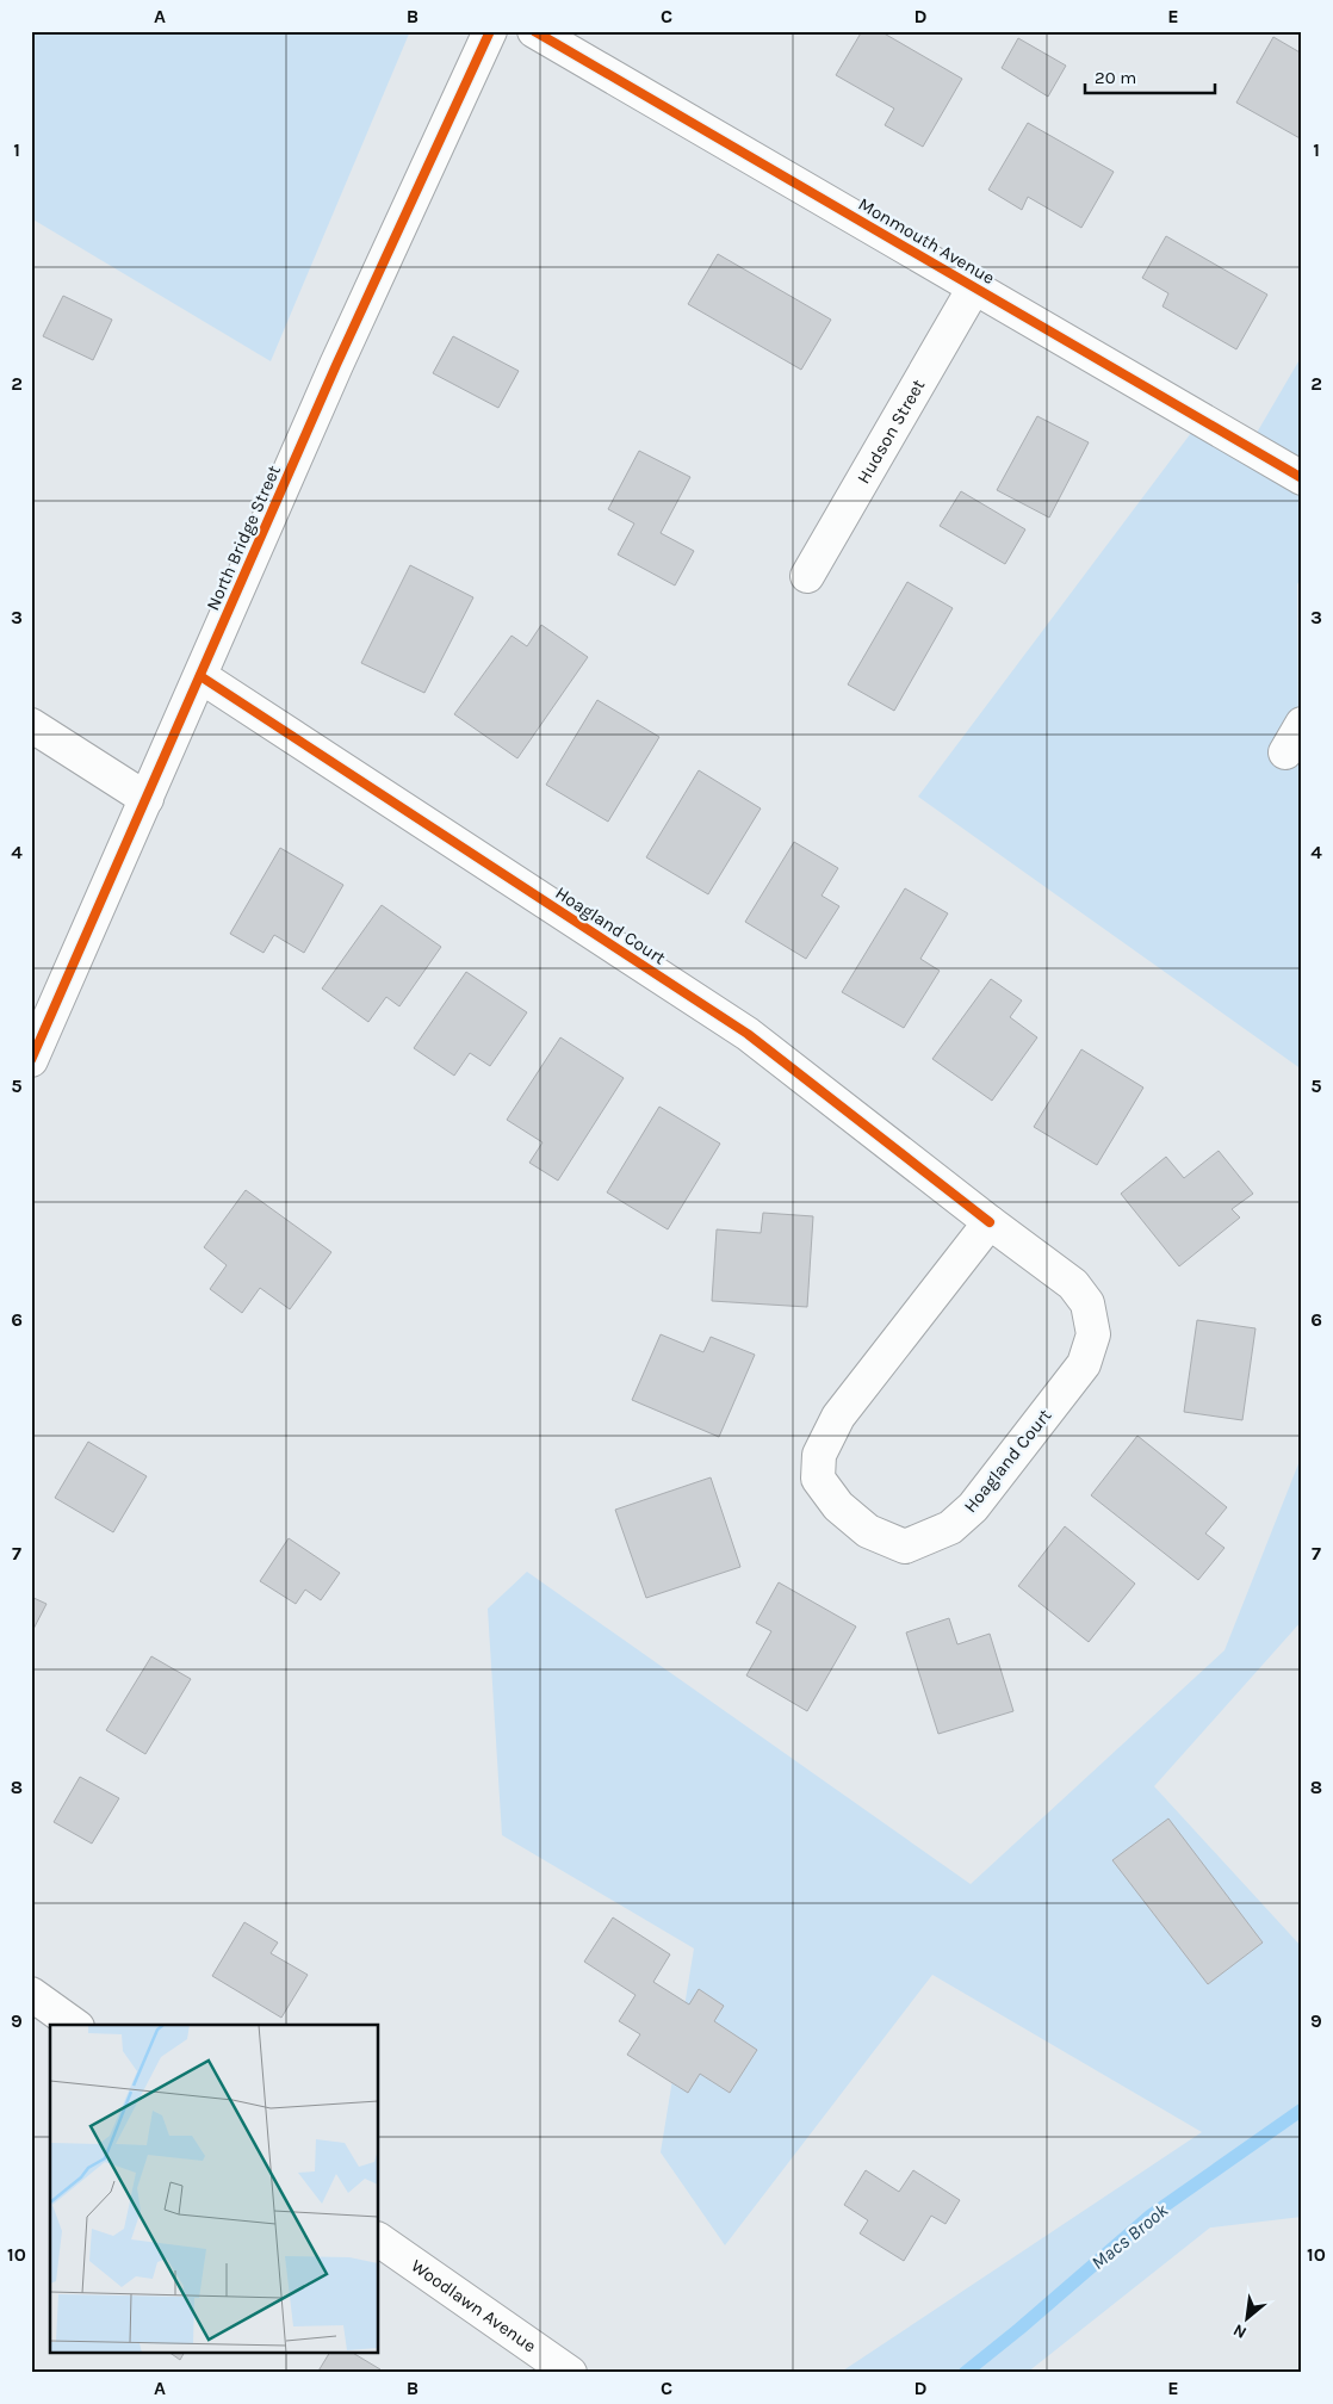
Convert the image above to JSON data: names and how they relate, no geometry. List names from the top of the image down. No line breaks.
{"streets":{"street":["Monmouth Avenue","Hudson Street","North Bridge Street","Hoagland Court","Woodlawn Avenue"]},"crossings":[["Monmouth Avenue","Hudson Street"],["North Bridge Street","Hoagland Court"]],"water":["Macs Brook"],"scale_bar":"20 m","north":"bottom left","grid":{"columns":["A","B","C","D","E"],"rows":["1","2","3","4","5","6","7","8","9","10"]}}
